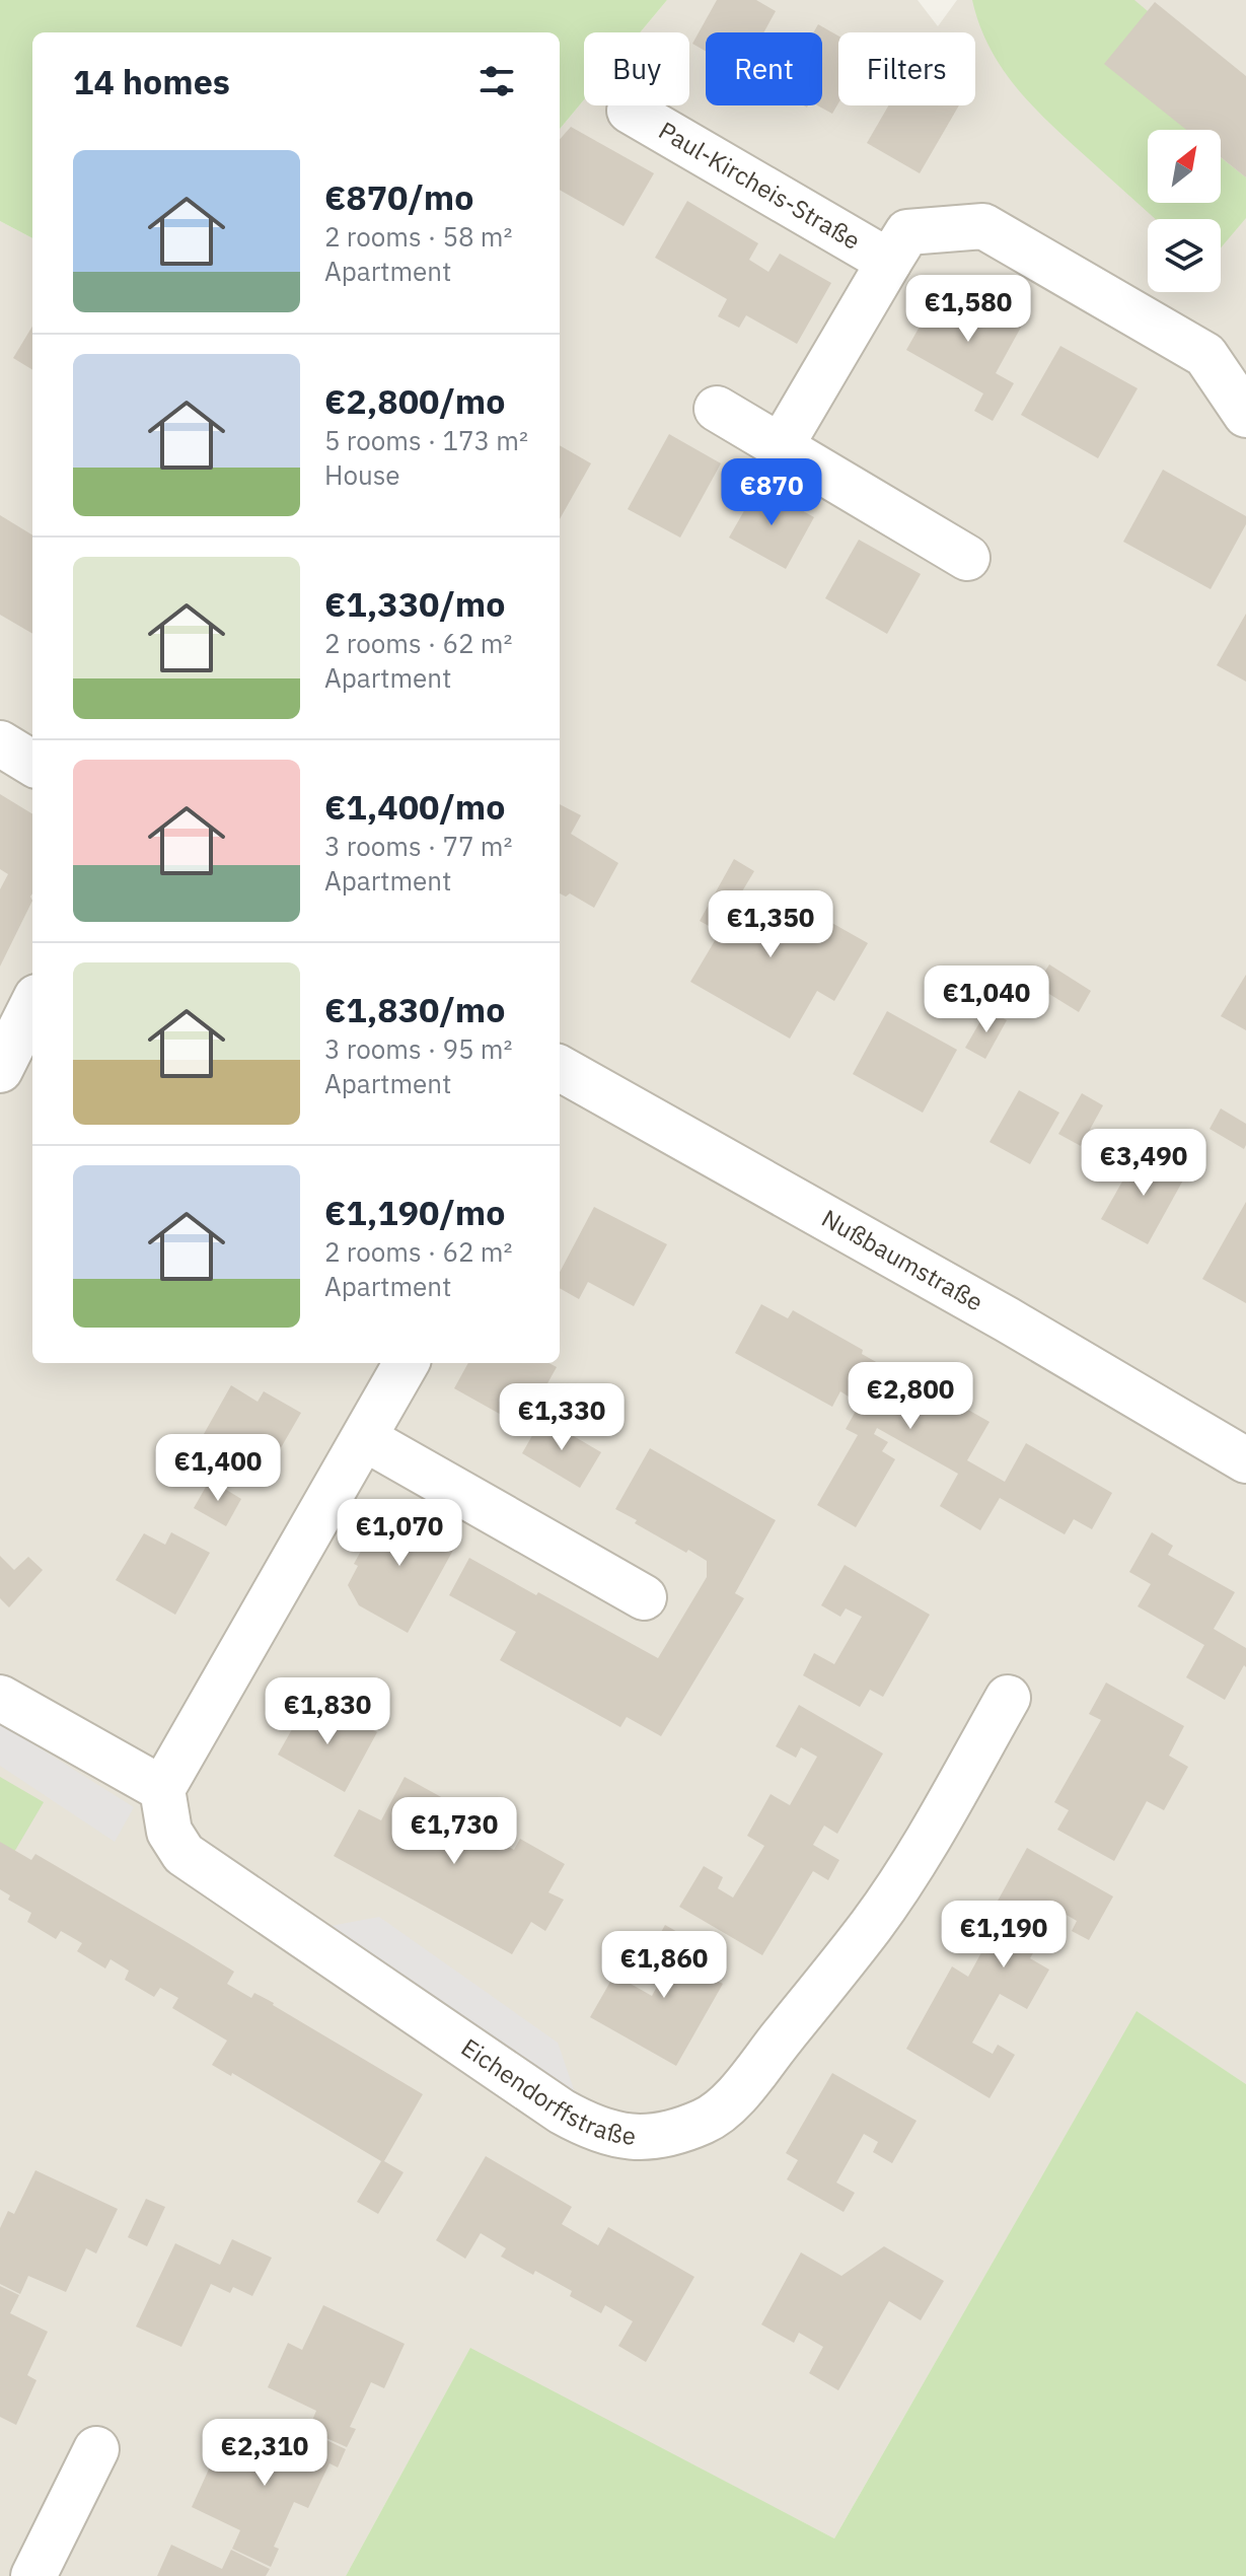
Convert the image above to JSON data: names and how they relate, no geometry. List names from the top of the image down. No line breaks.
{"streets":{"street":["Paul-Kircheis-Straße","Nußbaumstraße","Eichendorffstraße"]},"north":"top right","page":{"chip":["Buy","Rent","Filters"],"heading":"14 homes","list":[{"name":"€870/mo","note":"2 rooms · 58 m² · Apartment"},{"name":"€2,800/mo","note":"5 rooms · 173 m² · House"},{"name":"€1,330/mo","note":"2 rooms · 62 m² · Apartment"},{"name":"€1,400/mo","note":"3 rooms · 77 m² · Apartment"},{"name":"€1,830/mo","note":"3 rooms · 95 m² · Apartment"},{"name":"€1,190/mo","note":"2 rooms · 62 m² · Apartment"}],"price":["€1,580","€870","€1,350","€1,040","€3,490","€2,800","€1,330","€1,400","€1,070","€1,830","€1,730","€1,190","€1,860","€2,310"]}}
